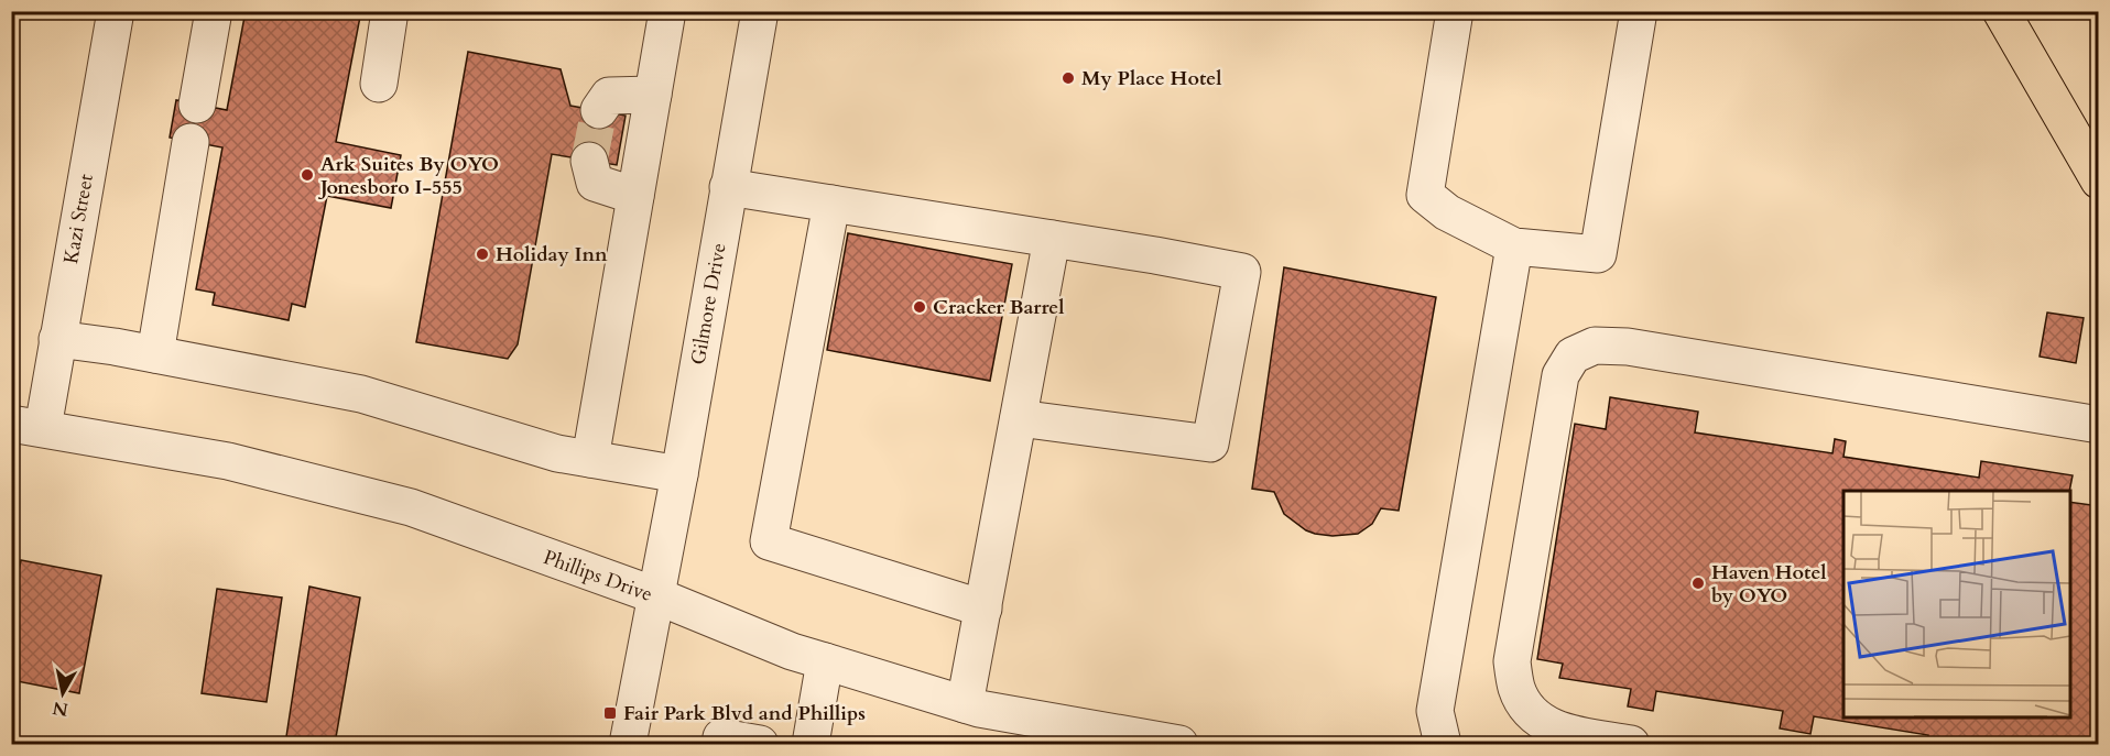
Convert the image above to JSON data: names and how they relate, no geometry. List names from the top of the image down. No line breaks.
{"streets":{"street":["Kazi Street","Gilmore Drive","Phillips Drive"]},"crossings":[["Kazi Street","Phillips Drive"],["Gilmore Drive","Phillips Drive"]],"places":{"other":["My Place Hotel","Ark Suites By OYO Jonesboro I-555","Holiday Inn","Cracker Barrel","Haven Hotel by OYO"],"transit":["Fair Park Blvd and Phillips"]},"north":"bottom"}
